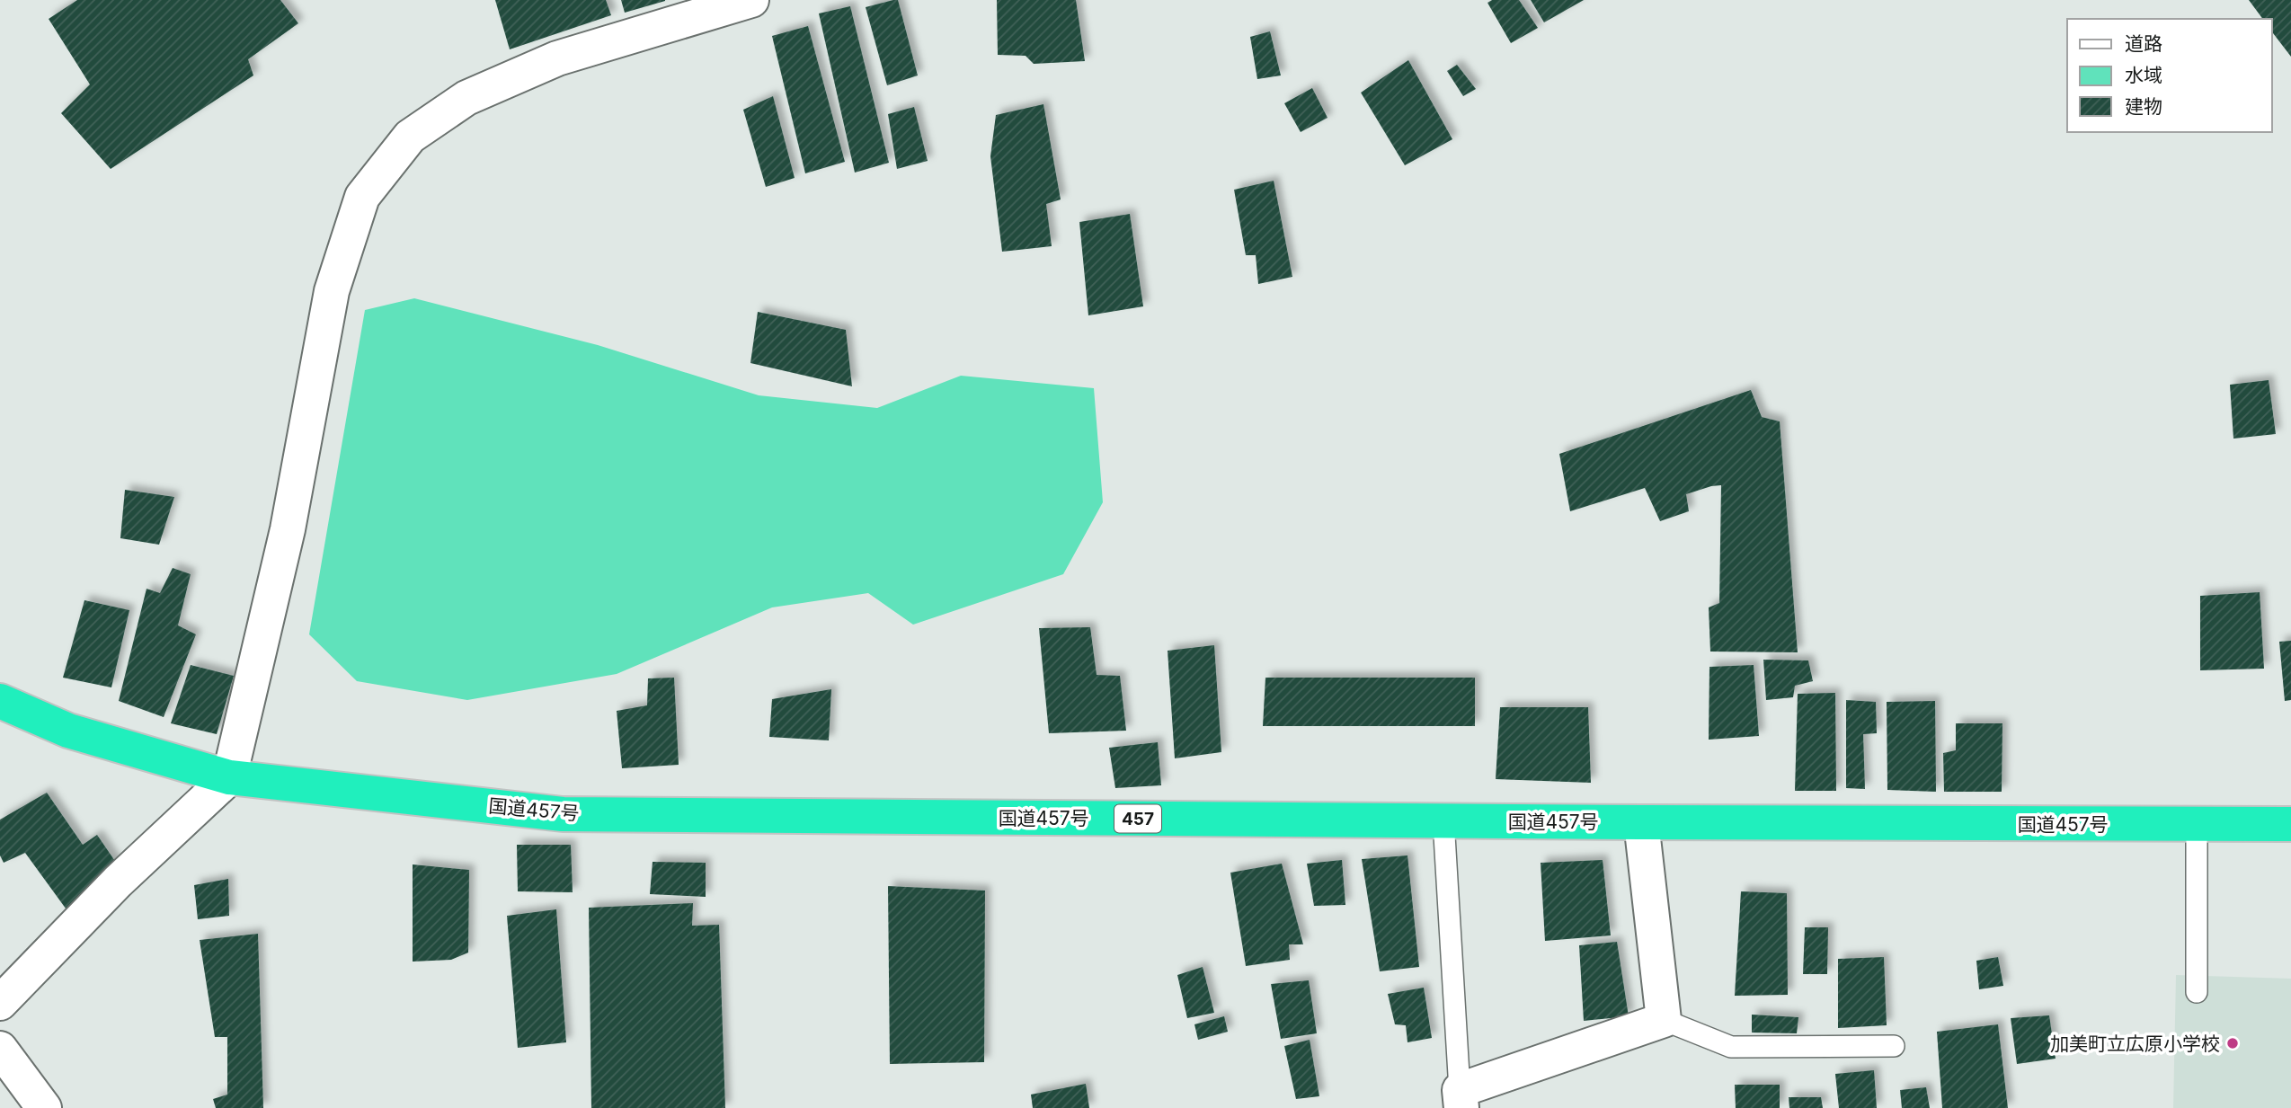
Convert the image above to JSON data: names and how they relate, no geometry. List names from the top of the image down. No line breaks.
{"streets":{"highway":["国道457号","457"]},"places":["加美町立広原小学校"],"legend":["道路","水域","建物"]}
